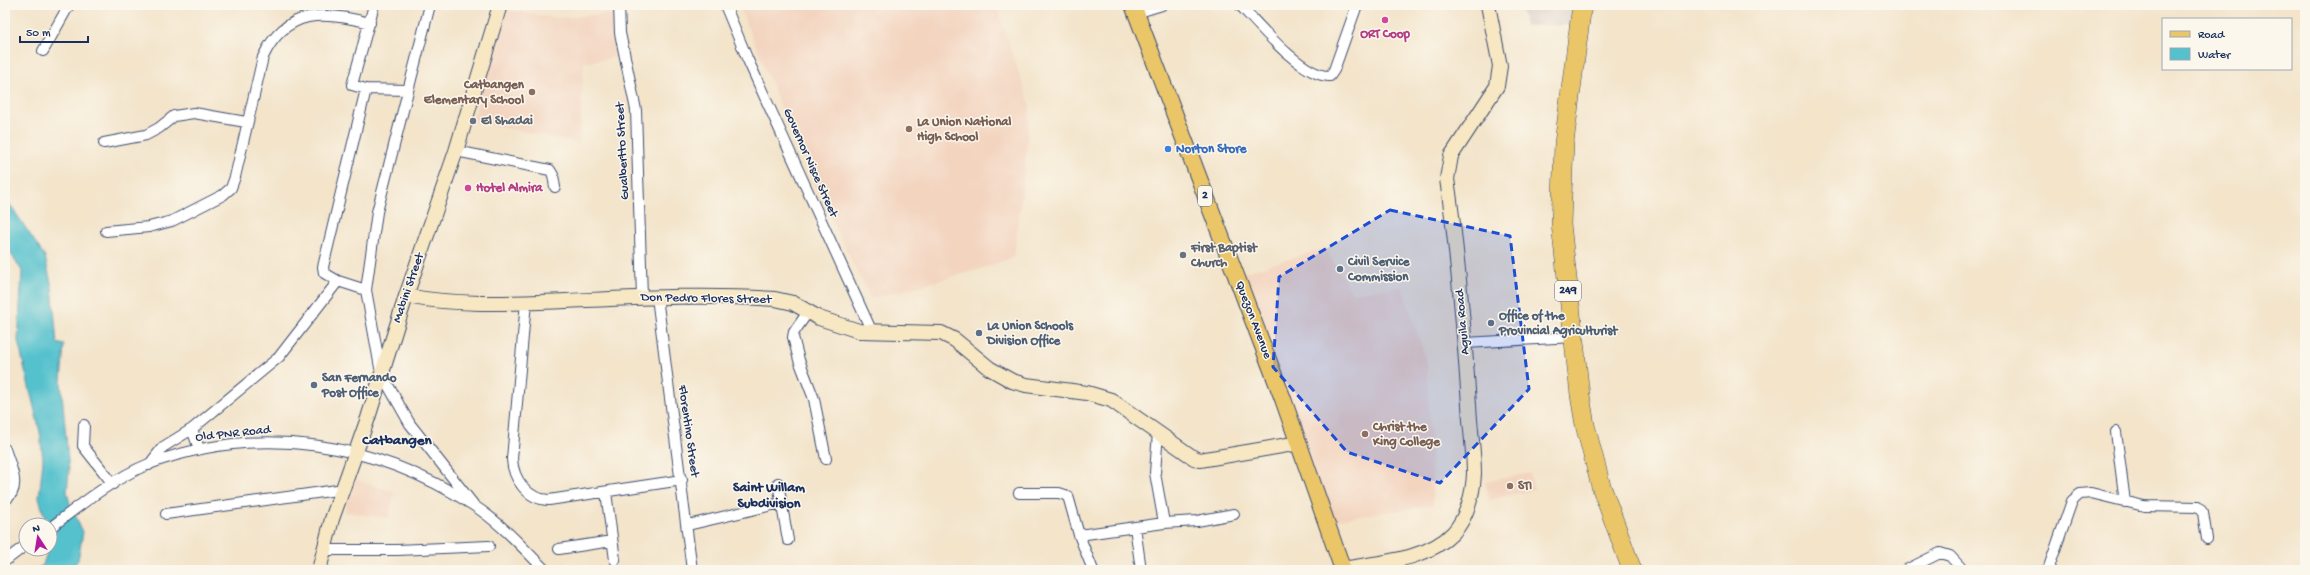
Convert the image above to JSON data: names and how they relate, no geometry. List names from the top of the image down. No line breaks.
{"streets":{"highway":["249"],"main road":["2","Quezon Avenue"],"street":["Gualbertto Street","Governor Nisce Street","Mabini Street","Don Pedro Flores Street","Aguila Road","Florentino Street","Old PNR Road"]},"crossings":[["Gualbertto Street","Don Pedro Flores Street"],["Governor Nisce Street","Don Pedro Flores Street"],["Mabini Street","Don Pedro Flores Street"],["Mabini Street","Old PNR Road"],["Don Pedro Flores Street","Quezon Avenue"],["Don Pedro Flores Street","Florentino Street"],["Quezon Avenue","Aguila Road"]],"districts":["Catbangen","Saint Willam Subdivision"],"places":["ORT Coop","Catbangen Elementary School","El Shadai","La Union National High School","Norton Store","Hotel Almira","First Baptist Church","Civil Service Commission","Office of the Provincial Agriculturist","La Union Schools Division Office","San Fernando Post Office","Christ the King College","STI"],"legend":["Road","Water"],"scale_bar":"50 m","north":"top"}
